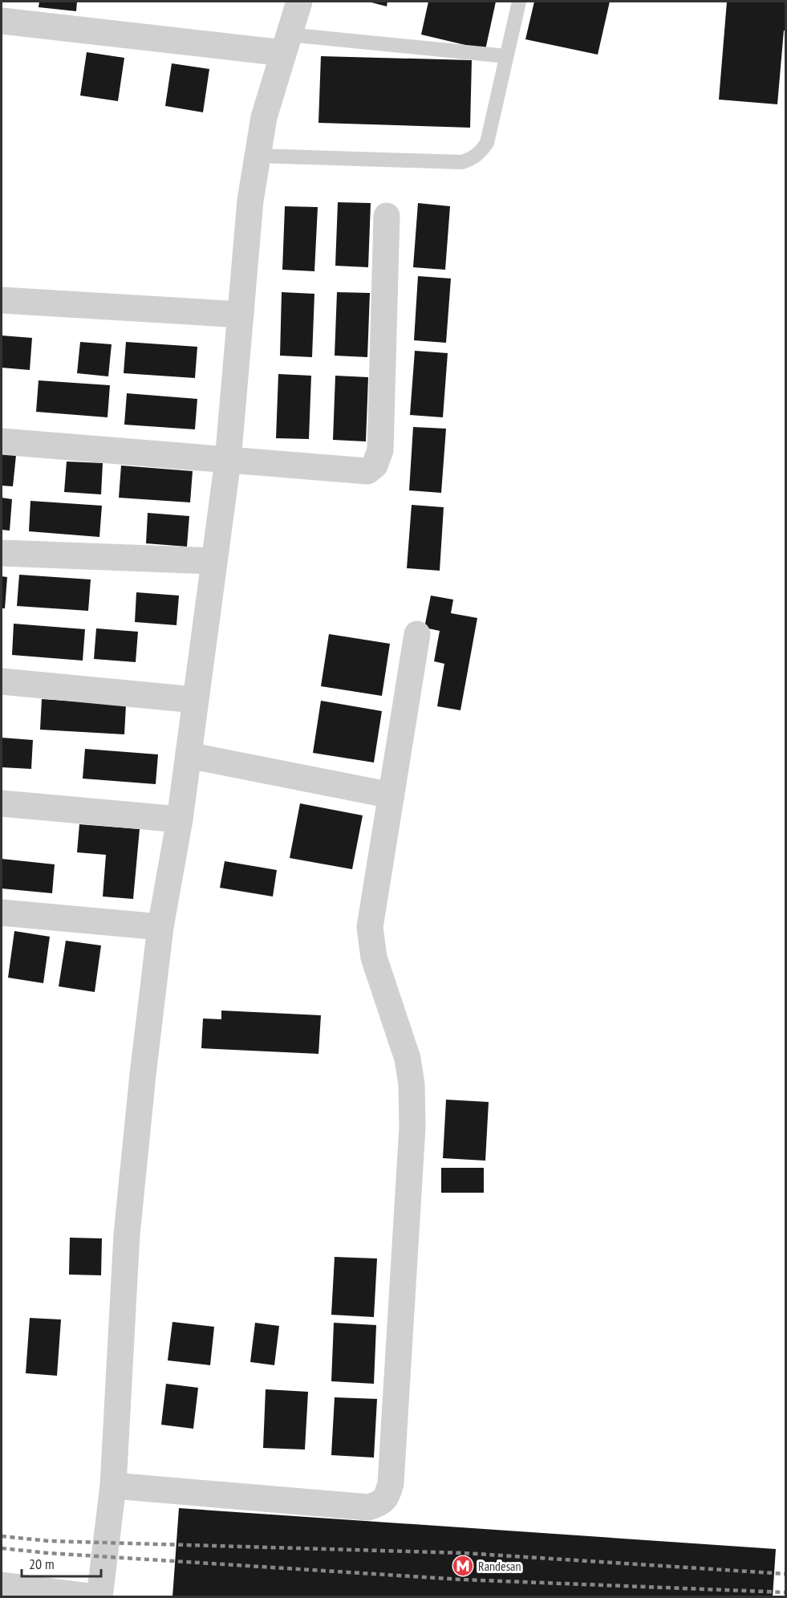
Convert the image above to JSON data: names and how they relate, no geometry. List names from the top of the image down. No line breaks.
{"places":{"metro station":["Randesan"]},"scale_bar":"20 m"}
